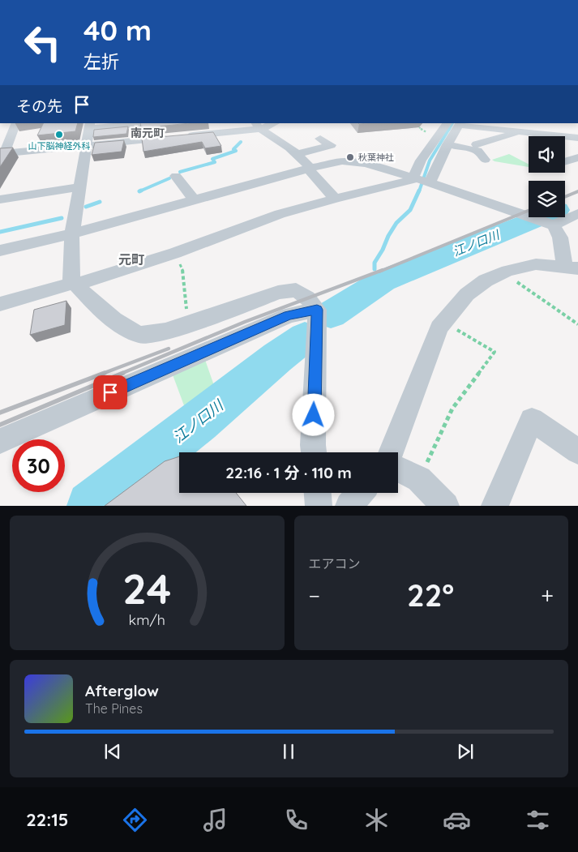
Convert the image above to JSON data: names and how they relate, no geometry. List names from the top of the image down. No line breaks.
{"districts":["南元町","元町"],"water":["江ノ口川"],"places":["山下脳神経外科","秋葉神社"],"page":{"turn":["40 m","左折"],"then":"その先","limit":"30","trip":"22:16 · 1 分 · 110 m","tile":"エアコン","heat":["−","22°","+"],"song":["Afterglow","The Pines"],"tabs":"22:15","gauge":["24","km/h"]}}
